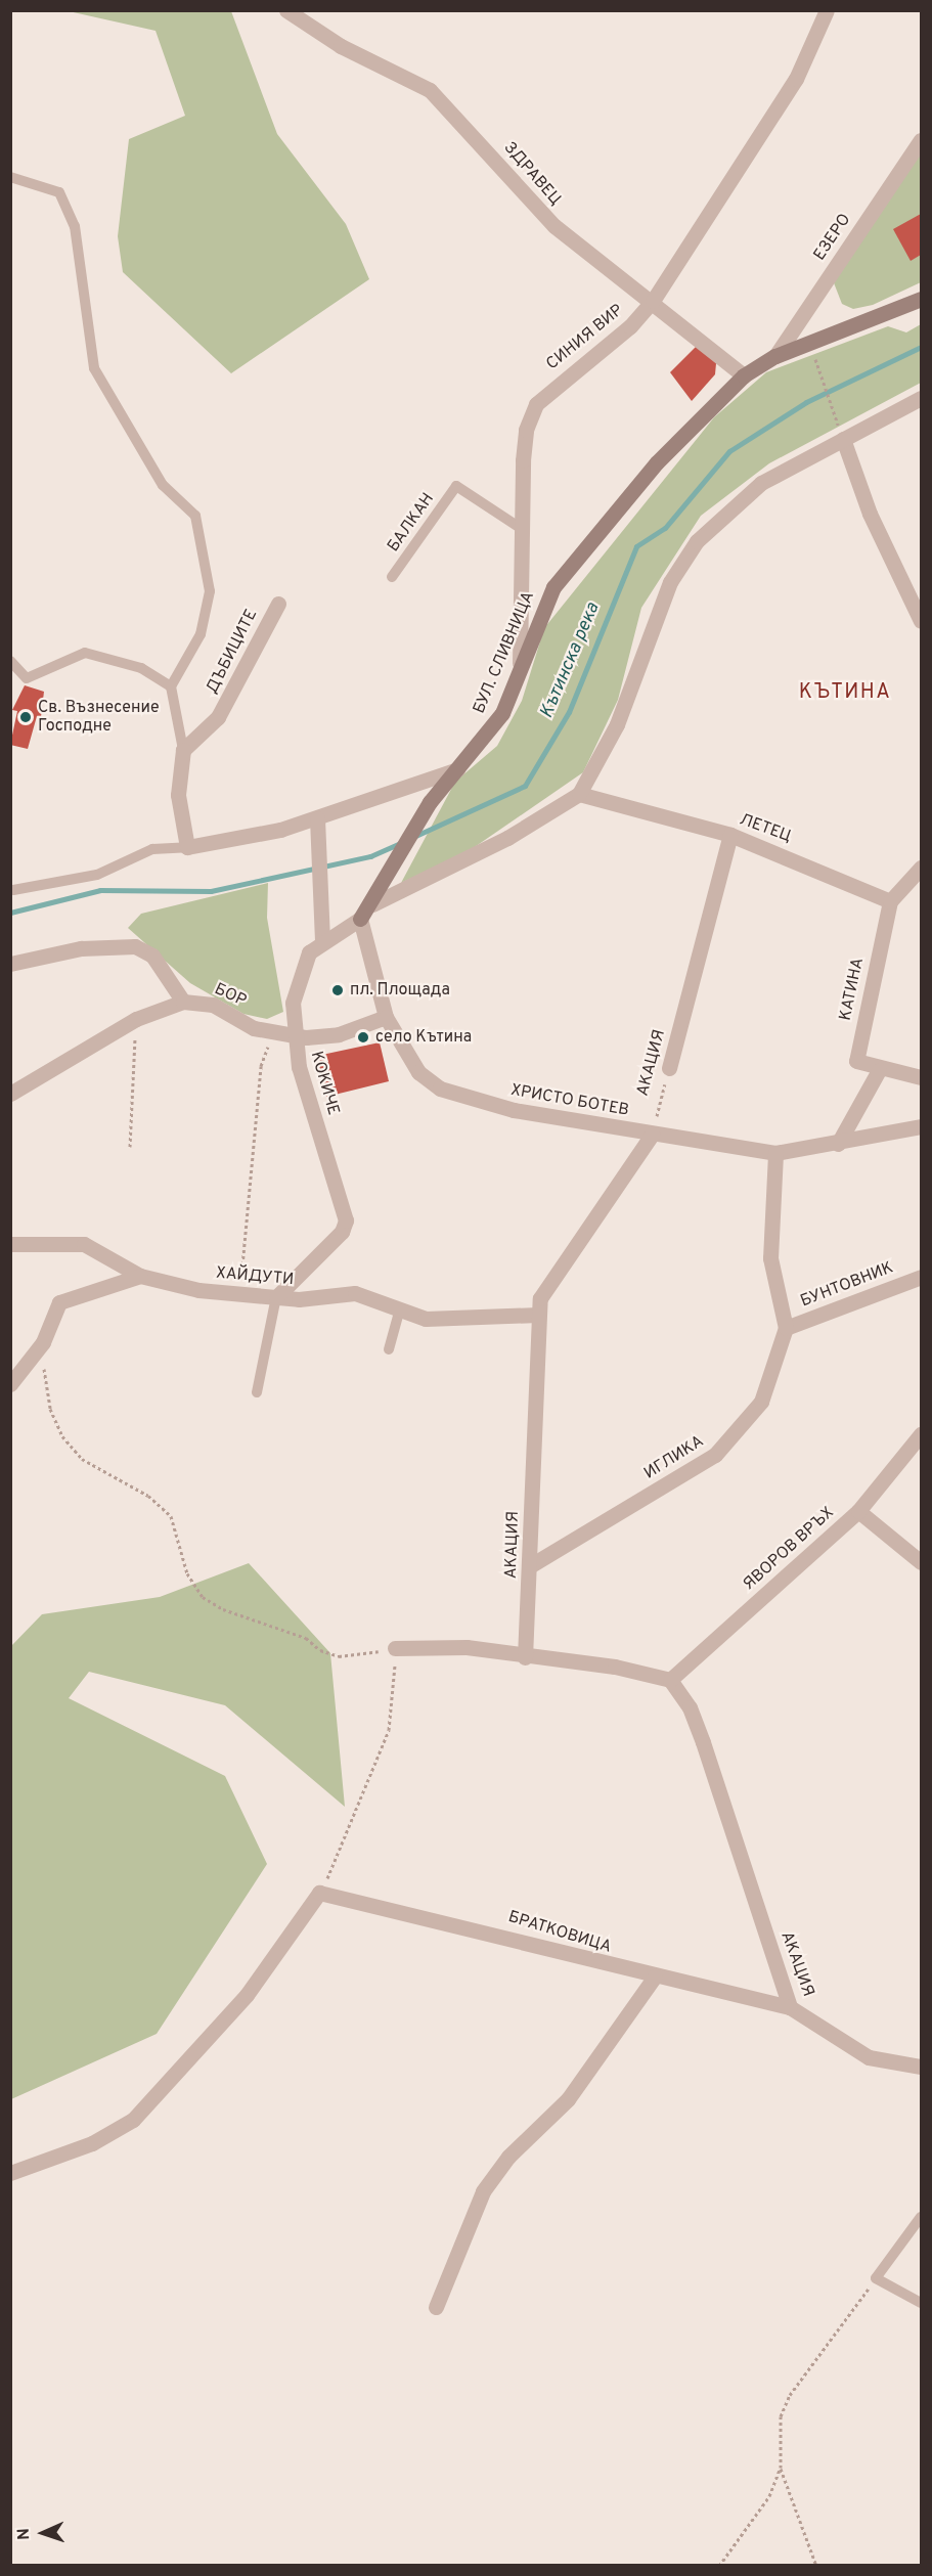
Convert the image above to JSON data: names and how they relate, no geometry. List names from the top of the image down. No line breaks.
{"streets":{"street":["ЗДРАВЕЦ","ЕЗЕРО","СИНИЯ ВИР","ДЪБИЦИТЕ","БУЛ. СЛИВНИЦА","ЛЕТЕЦ","КАТИНА","БОР","АКАЦИЯ","КОКИЧЕ","ХРИСТО БОТЕВ","ХАЙДУТИ","БУНТОВНИК","ИГЛИКА","ЯВОРОВ ВРЪХ","БРАТКОВИЦА"],"lane":["БАЛКАН"]},"crossings":[["ЗДРАВЕЦ","СИНИЯ ВИР"],["ЗДРАВЕЦ","БУЛ. СЛИВНИЦА"],["ЕЗЕРО","БУЛ. СЛИВНИЦА"],["СИНИЯ ВИР","БАЛКАН"],["СИНИЯ ВИР","БУЛ. СЛИВНИЦА"],["БУЛ. СЛИВНИЦА","ХРИСТО БОТЕВ"],["ЛЕТЕЦ","КАТИНА"],["ЛЕТЕЦ","АКАЦИЯ"],["БОР","КОКИЧЕ"],["АКАЦИЯ","ХРИСТО БОТЕВ"],["АКАЦИЯ","ХАЙДУТИ"],["АКАЦИЯ","ИГЛИКА"],["АКАЦИЯ","ЯВОРОВ ВРЪХ"],["АКАЦИЯ","БРАТКОВИЦА"],["КОКИЧЕ","ХАЙДУТИ"],["БУНТОВНИК","ИГЛИКА"]],"districts":["КЪТИНА"],"water":["Кътинска река"],"places":["Св. Възнесение Господне","пл. Площада","село Кътина"],"north":"left"}
